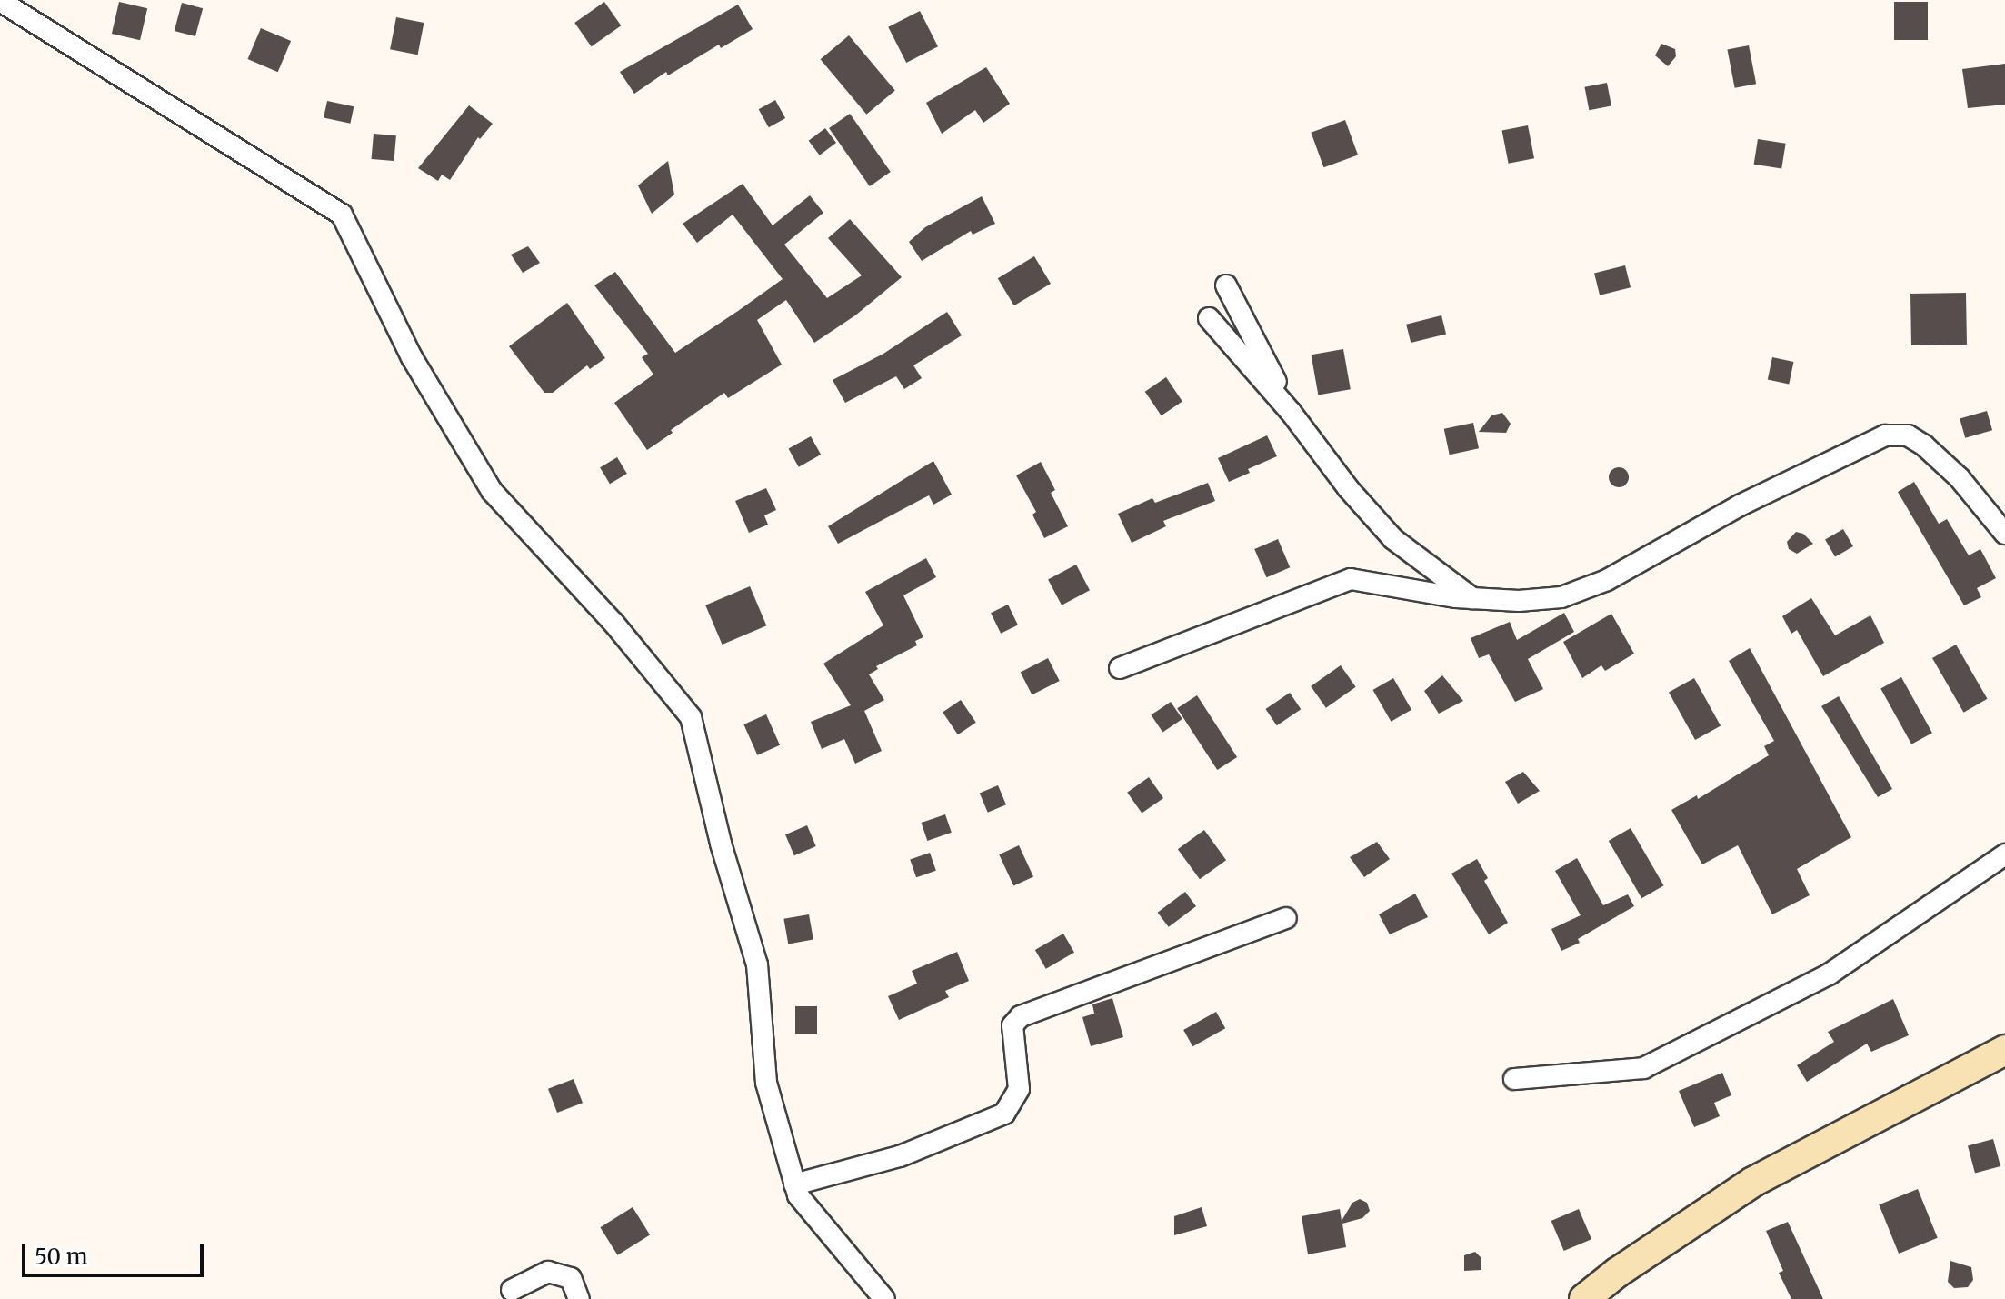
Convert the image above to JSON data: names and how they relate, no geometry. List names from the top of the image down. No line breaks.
{"scale_bar":"50 m"}
